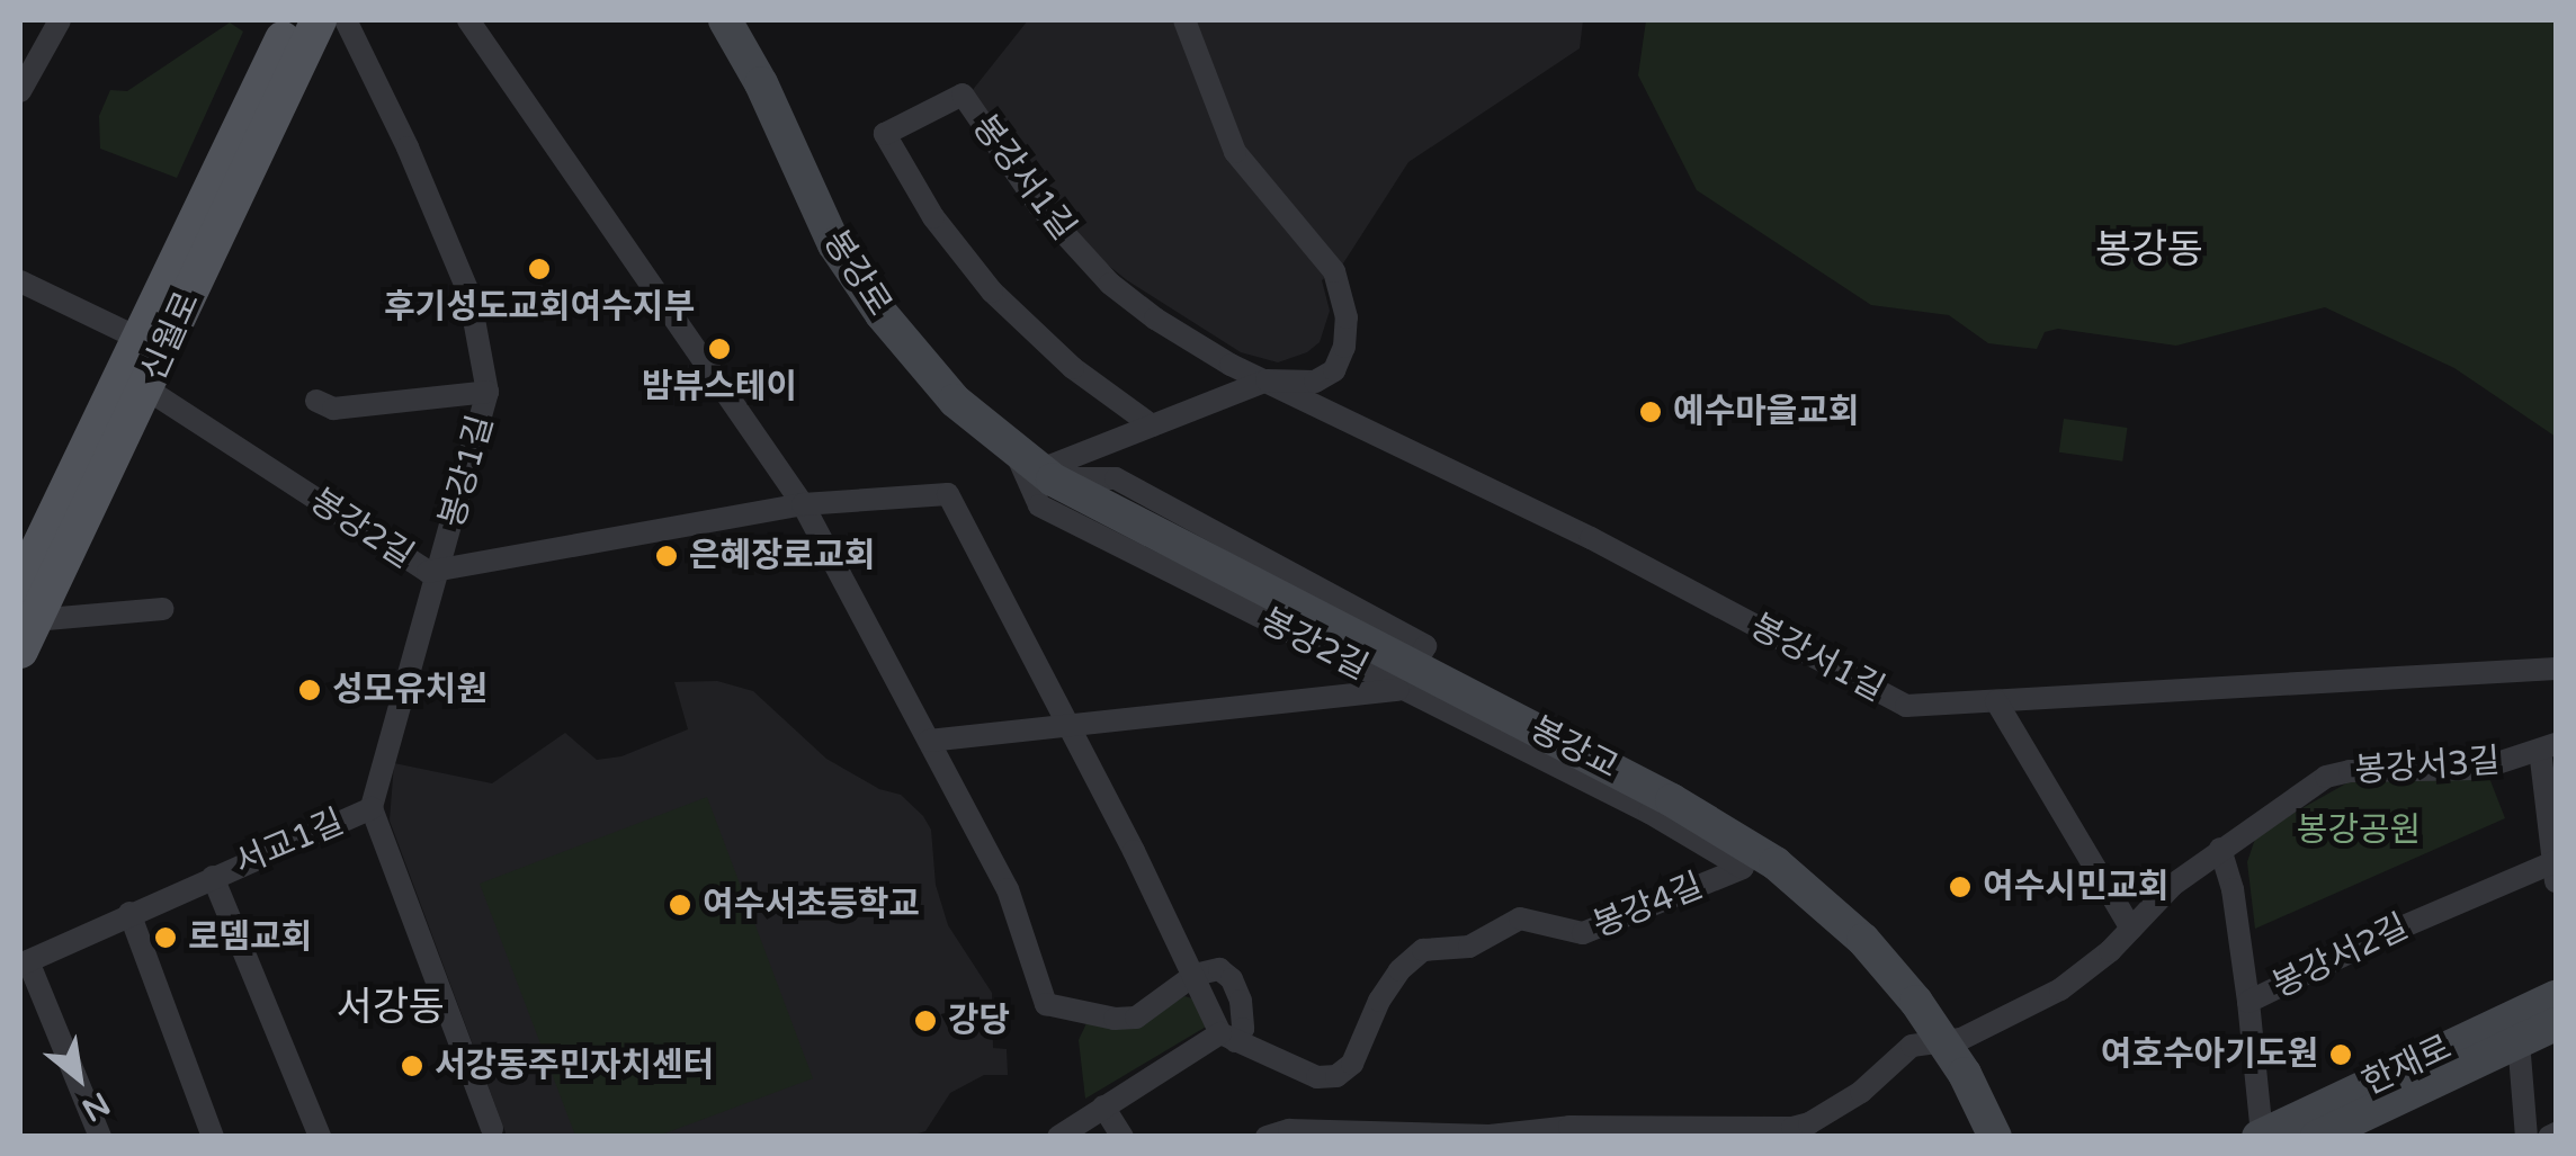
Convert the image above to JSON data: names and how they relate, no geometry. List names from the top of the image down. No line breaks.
{"streets":{"main road":["신월로"],"street":["봉강서1길","봉강로","봉강1길","봉강2길","봉강교","봉강서3길","서교1길","봉강4길","봉강서2길","한재로"]},"crossings":[["봉강로","봉강2길"],["봉강로","봉강교"],["신월로","봉강2길"],["봉강1길","봉강2길"],["봉강1길","서교1길"],["봉강2길","봉강교"],["봉강2길","봉강4길"],["봉강서2길","한재로"]],"districts":["봉강동","서강동"],"parks":["봉강공원"],"places":["후기성도교회여수지부","밤뷰스테이","예수마을교회","은혜장로교회","성모유치원","여수시민교회","여수서초등학교","로뎀교회","강당","여호수아기도원","서강동주민자치센터"],"north":"bottom right"}
